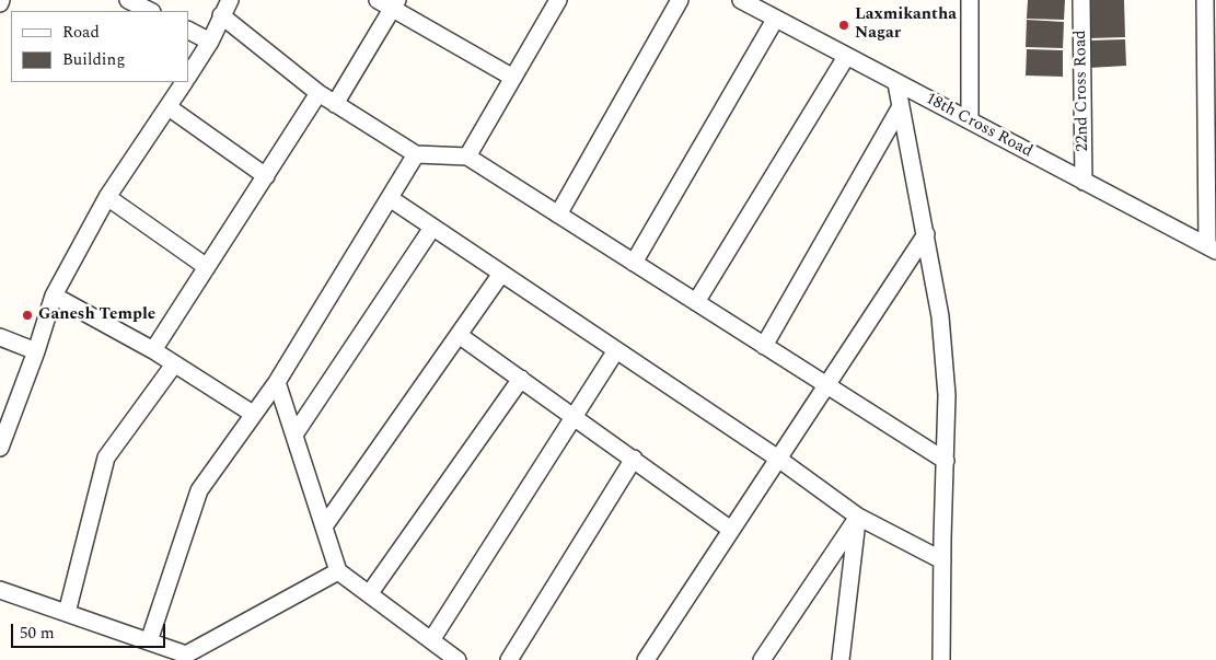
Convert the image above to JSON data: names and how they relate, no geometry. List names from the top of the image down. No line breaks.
{"streets":{"street":["22nd Cross Road","18th Cross Road"]},"crossings":[["22nd Cross Road","18th Cross Road"]],"places":["Laxmikantha Nagar","Ganesh Temple"],"legend":["Road","Building"],"scale_bar":"50 m"}
